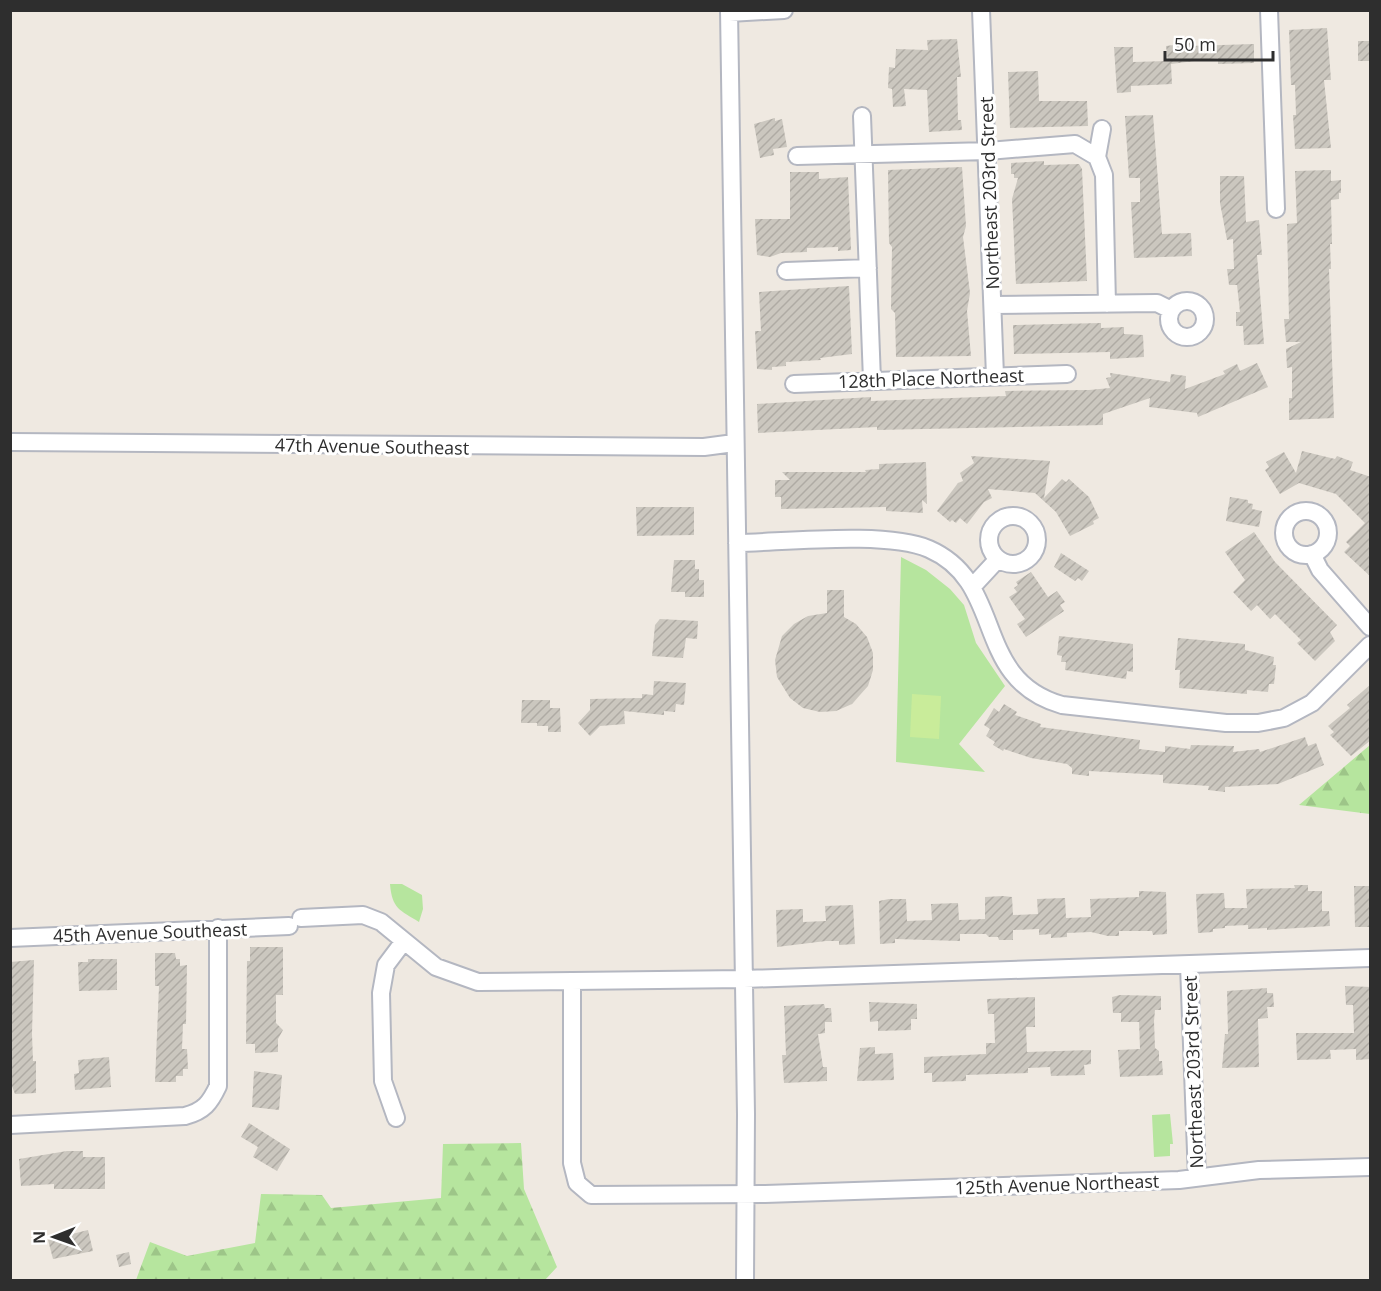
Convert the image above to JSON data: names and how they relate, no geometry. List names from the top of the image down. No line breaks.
{"streets":{"street":["Northeast 203rd Street","128th Place Northeast","47th Avenue Southeast","45th Avenue Southeast","125th Avenue Northeast"]},"crossings":[["Northeast 203rd Street","128th Place Northeast"],["Northeast 203rd Street","45th Avenue Southeast"],["Northeast 203rd Street","125th Avenue Northeast"],["45th Avenue Southeast","125th Avenue Northeast"]],"scale_bar":"50 m","north":"left"}
